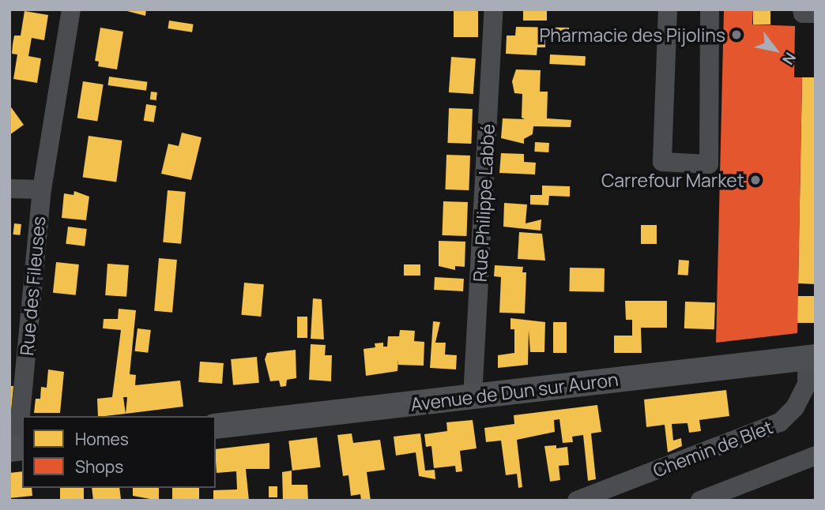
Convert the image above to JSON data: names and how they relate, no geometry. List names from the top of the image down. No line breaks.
{"streets":{"main road":["Avenue de Dun sur Auron"],"street":["Rue Philippe Labbé","Rue des Fileuses","Chemin de Blet"]},"crossings":[["Rue Philippe Labbé","Avenue de Dun sur Auron"],["Avenue de Dun sur Auron","Chemin de Blet"]],"places":["Pharmacie des Pijolins","Carrefour Market"],"legend":["Homes","Shops"],"north":"bottom right"}
